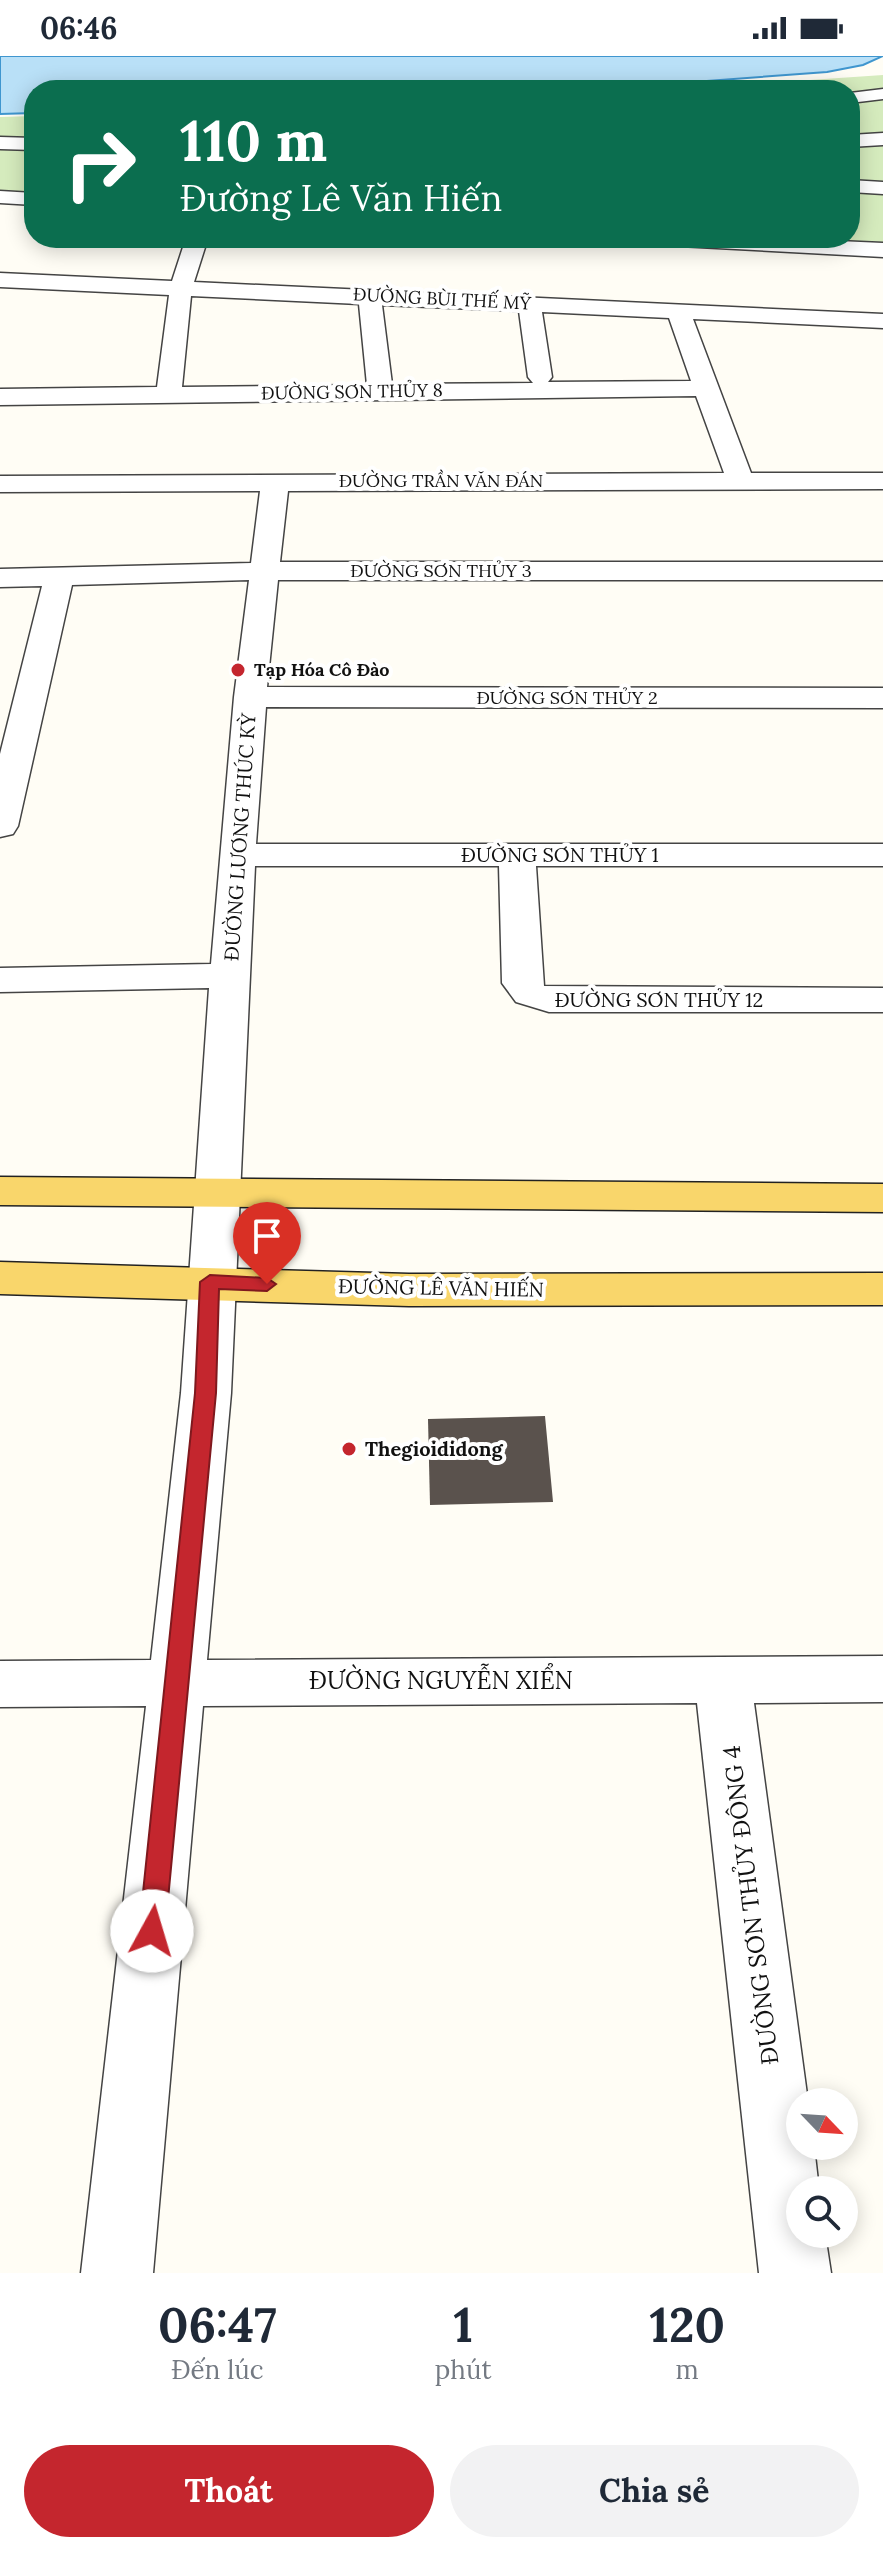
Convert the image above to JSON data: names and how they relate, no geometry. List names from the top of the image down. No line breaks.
{"streets":{"main road":["ĐƯỜNG LÊ VĂN HIẾN"],"street":["ĐƯỜNG BÙI THẾ MỸ","ĐƯỜNG SƠN THỦY 8","ĐƯỜNG TRẦN VĂN ĐÁN","ĐƯỜNG SƠN THỦY 3","ĐƯỜNG SƠN THỦY 2","ĐƯỜNG LƯƠNG THÚC KỲ","ĐƯỜNG SƠN THỦY 1","ĐƯỜNG SƠN THỦY 12","ĐƯỜNG NGUYỄN XIỂN","ĐƯỜNG SƠN THỦY ĐÔNG 4"]},"crossings":[["ĐƯỜNG TRẦN VĂN ĐÁN","ĐƯỜNG LƯƠNG THÚC KỲ"],["ĐƯỜNG SƠN THỦY 3","ĐƯỜNG LƯƠNG THÚC KỲ"],["ĐƯỜNG SƠN THỦY 2","ĐƯỜNG LƯƠNG THÚC KỲ"],["ĐƯỜNG LƯƠNG THÚC KỲ","ĐƯỜNG SƠN THỦY 1"],["ĐƯỜNG LƯƠNG THÚC KỲ","ĐƯỜNG LÊ VĂN HIẾN"],["ĐƯỜNG LƯƠNG THÚC KỲ","ĐƯỜNG NGUYỄN XIỂN"],["ĐƯỜNG SƠN THỦY 1","ĐƯỜNG SƠN THỦY 12"],["ĐƯỜNG NGUYỄN XIỂN","ĐƯỜNG SƠN THỦY ĐÔNG 4"]],"places":["Tạp Hóa Cô Đào","Thegioididong"],"north":"bottom right","page":{"status":"06:46","turn":["110 m","Đường Lê Văn Hiến"],"eta":["06:47","Đến lúc","1","phút","120","m"],"buttons":["Thoát","Chia sẻ"]}}
